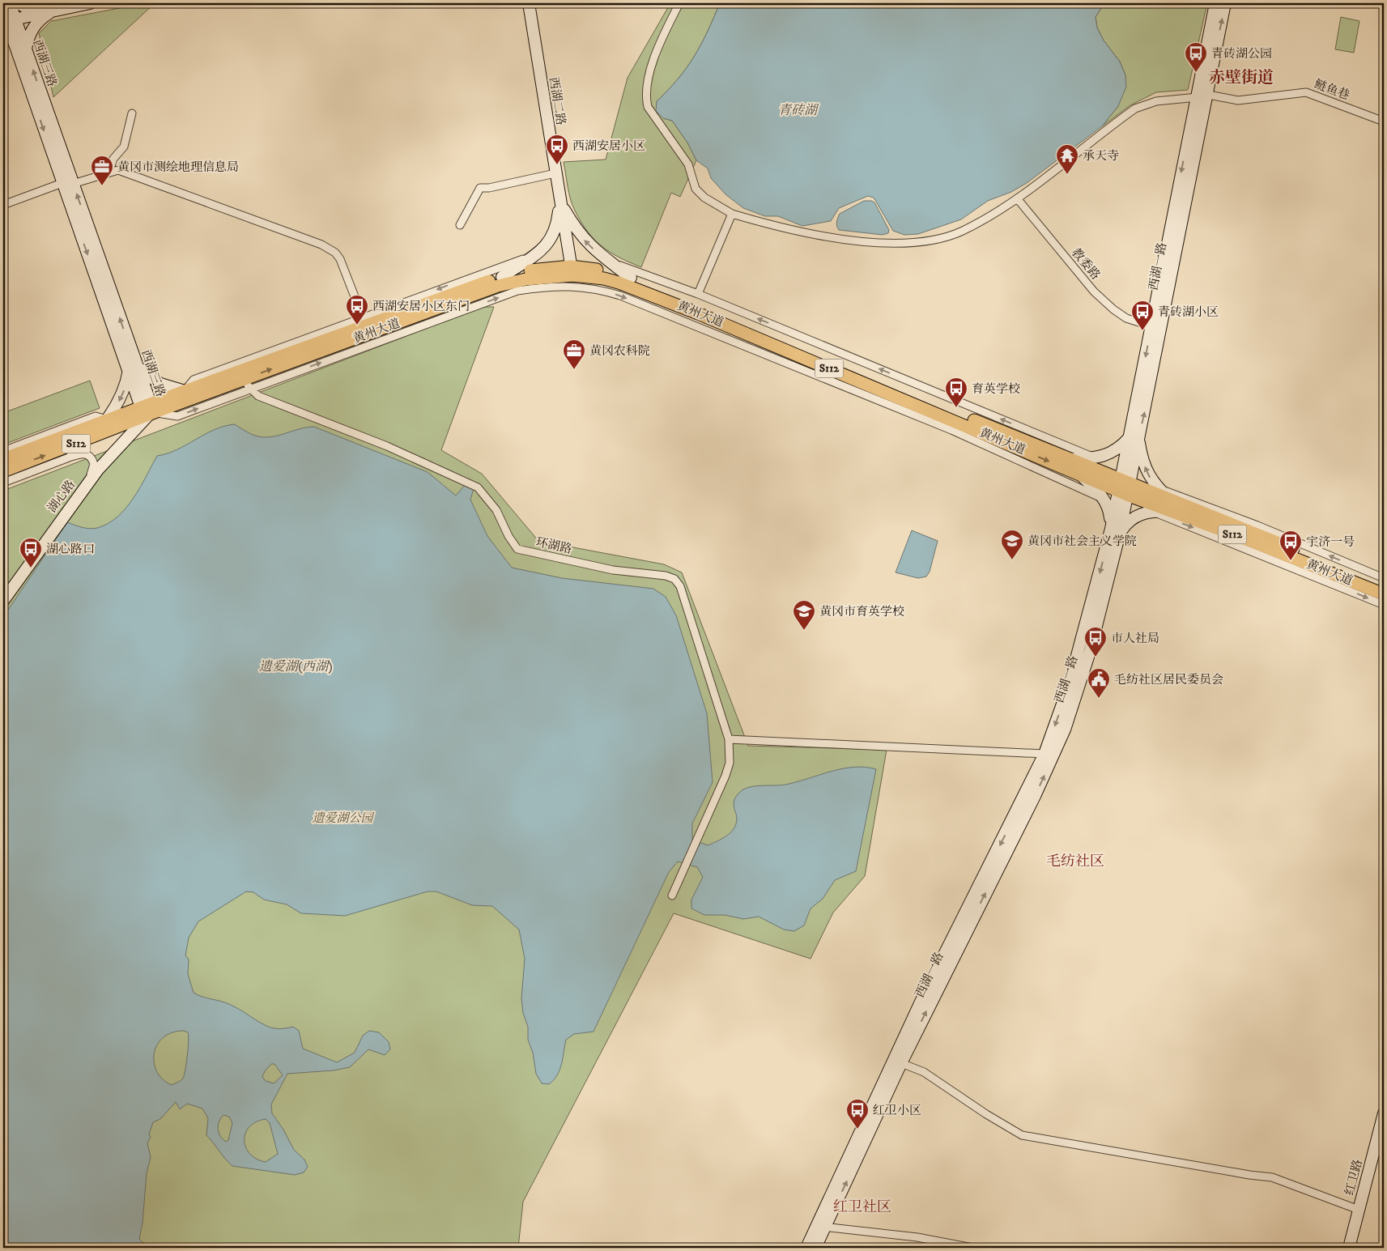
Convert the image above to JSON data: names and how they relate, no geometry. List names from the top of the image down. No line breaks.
{"streets":{"main road":["西湖三路","西湖二路","西湖一路","黄州大道","S112","湖心路","红卫路"],"street":["鲢鱼巷","教委路","环湖路"]},"crossings":[["西湖三路","黄州大道"],["西湖三路","湖心路"],["鲢鱼巷","教委路"],["鲢鱼巷","西湖一路"],["西湖二路","黄州大道"],["教委路","西湖一路"],["西湖一路","黄州大道"],["黄州大道","湖心路"],["黄州大道","环湖路"]],"districts":["赤壁街道","毛纺社区","红卫社区"],"water":["青砖湖","遗爱湖(西湖)"],"parks":["遗爱湖公园"],"places":{"bus stop":["青砖湖公园","西湖安居小区","西湖安居小区东门","青砖湖小区","育英学校","宇济一号","湖心路口","市人社局","红卫小区"],"temple":["承天寺"],"office":["黄冈市测绘地理信息局","黄冈农科院"],"school or university":["黄冈市社会主义学院","黄冈市育英学校"],"public building":["毛纺社区居民委员会"]}}
